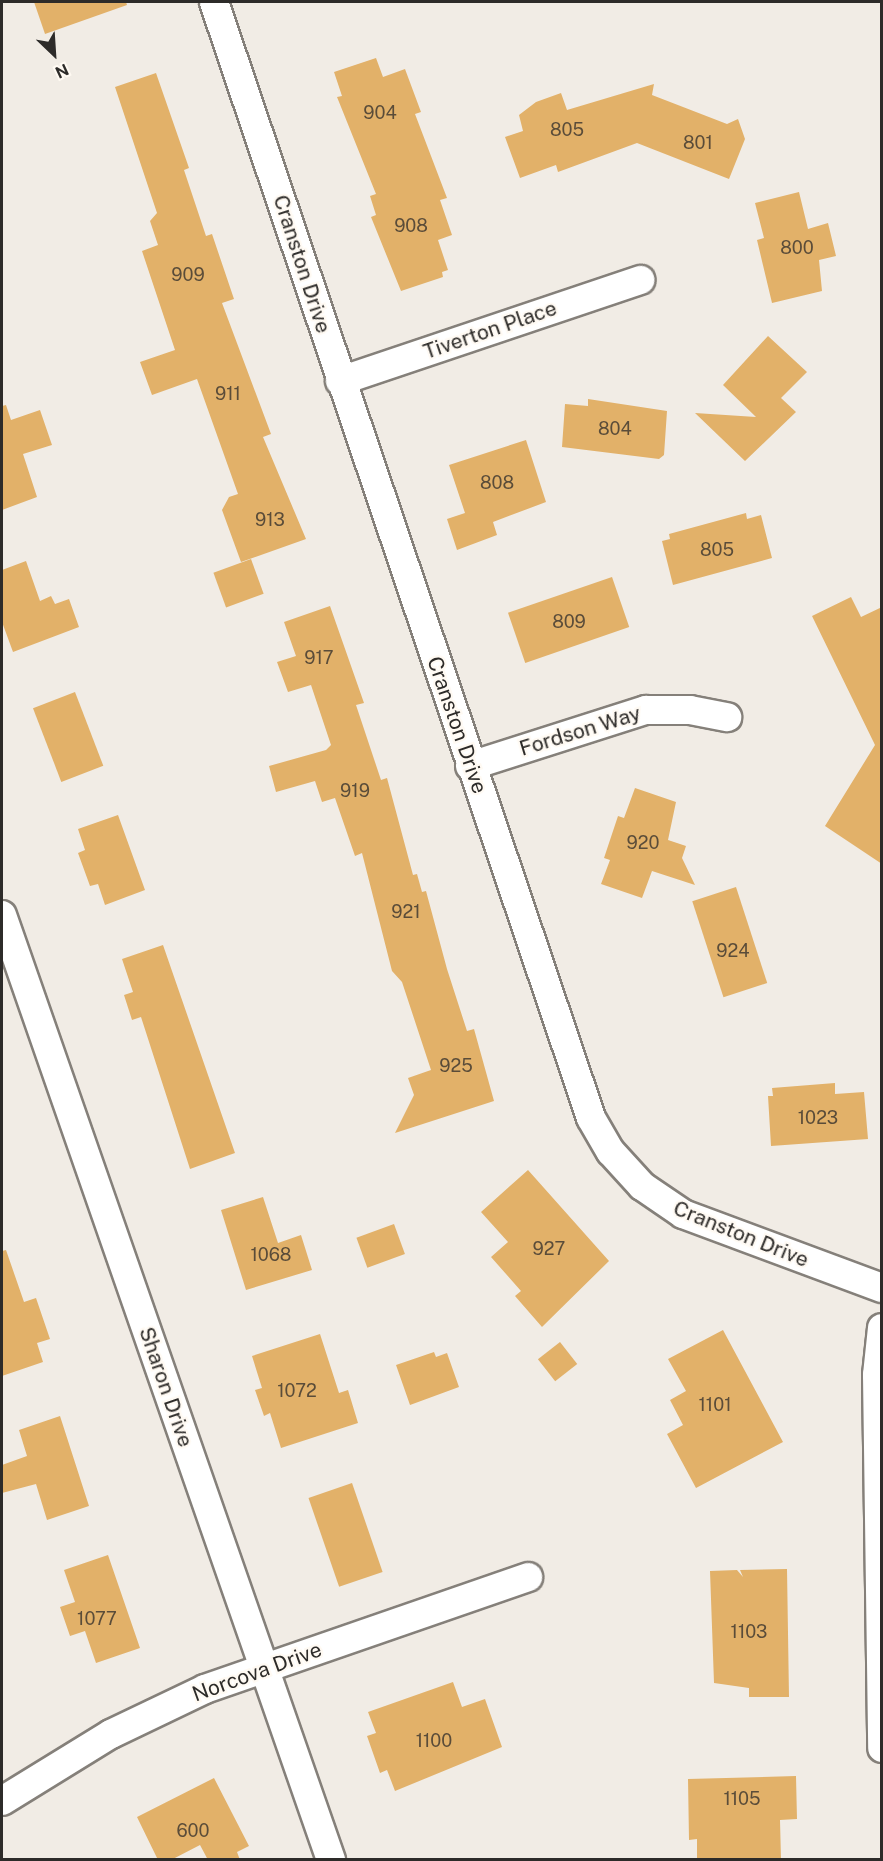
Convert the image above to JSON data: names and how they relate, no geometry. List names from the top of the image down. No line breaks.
{"streets":{"street":["Cranston Drive","Tiverton Place","Fordson Way","Sharon Drive","Norcova Drive"]},"crossings":[["Cranston Drive","Tiverton Place"],["Cranston Drive","Fordson Way"],["Sharon Drive","Norcova Drive"]],"house_numbers":["904","805","801","908","800","909","911","804","808","913","805","809","917","919","920","921","924","925","1023","927","1068","1072","1101","1077","1103","1100","1105","600"],"north":"bottom right"}
